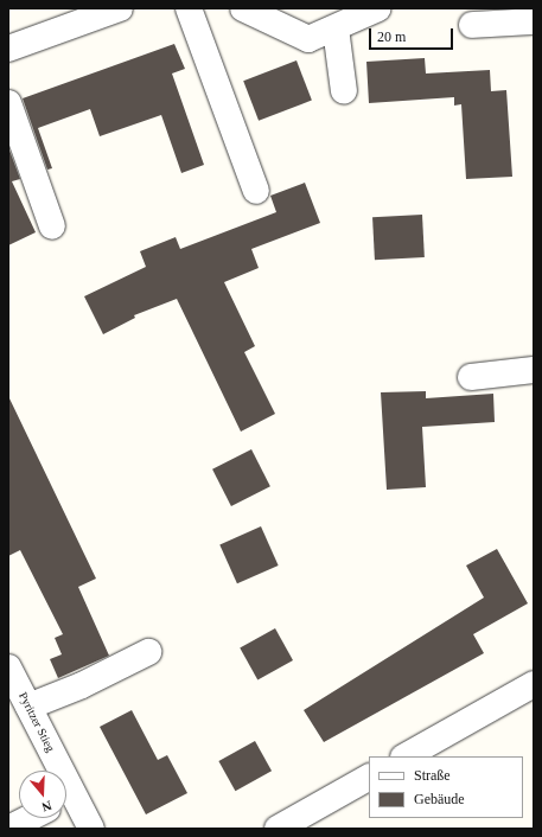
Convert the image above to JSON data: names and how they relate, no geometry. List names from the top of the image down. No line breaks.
{"streets":{"street":["Pyritzer Stieg"]},"legend":["Straße","Gebäude"],"scale_bar":"20 m","north":"bottom"}
